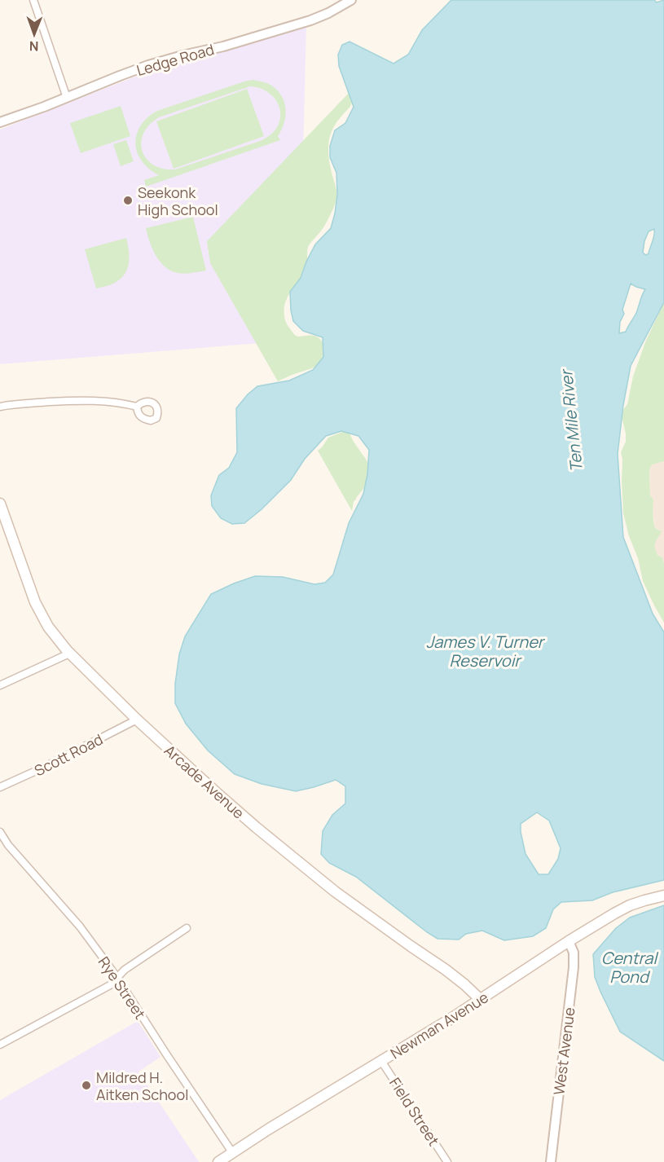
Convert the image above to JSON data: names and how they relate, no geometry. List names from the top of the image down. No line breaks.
{"streets":{"main road":["Arcade Avenue","Newman Avenue"],"street":["Ledge Road","Scott Road","Rye Street","West Avenue","Field Street"]},"crossings":[["Scott Road","Arcade Avenue"],["Arcade Avenue","Newman Avenue"],["Rye Street","Newman Avenue"],["Newman Avenue","West Avenue"],["Newman Avenue","Field Street"]],"water":["Ten Mile River","James V. Turner Reservoir","Central Pond"],"places":["Seekonk High School","Mildred H. Aitken School"],"north":"bottom"}
